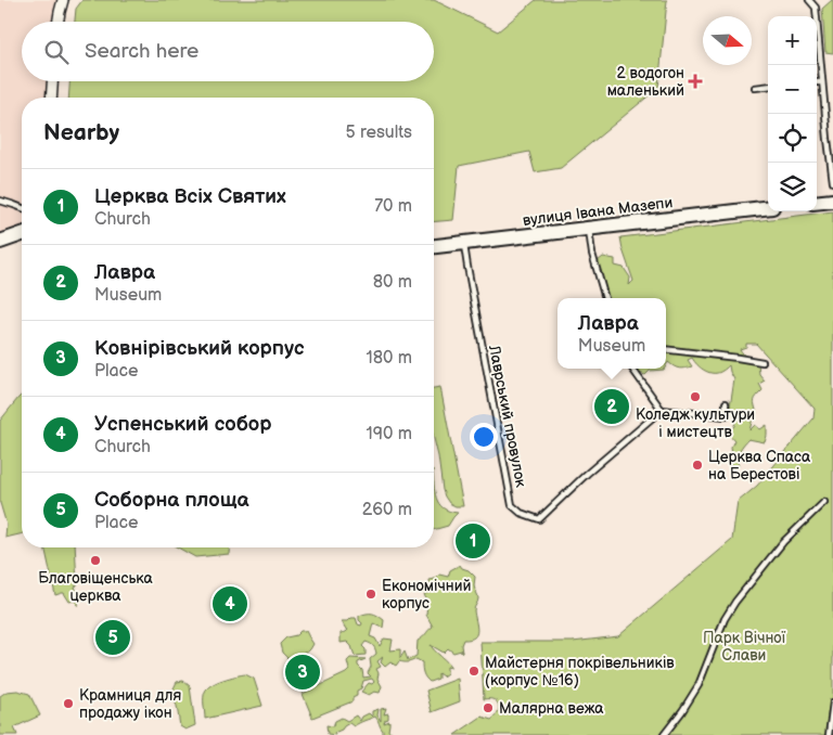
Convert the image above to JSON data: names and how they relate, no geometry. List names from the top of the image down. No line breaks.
{"streets":{"main road":["вулиця Івана Мазепи"],"lane":["Лаврський провулок"]},"crossings":[["вулиця Івана Мазепи","Лаврський провулок"]],"parks":["Парк Вічної Слави"],"places":{"health":["2 водогон маленький"],"other":["Коледж культури і мистецтв","Церква Спаса на Берестові","Благовіщенська церква","Економічний корпус","Майстерня покрівельників (корпус №16)","Крамниця для продажу ікон","Малярна вежа"]},"north":"right","page":{"map_buttons":["+","−"],"search":"Search here","heading":["Nearby","5 results"],"list":[{"mark":"1","name":"Церква Всіх Святих","note":"Church","value":"70 m"},{"mark":"2","name":"Лавра","note":"Museum","value":"80 m"},{"mark":"3","name":"Ковнірівський корпус","note":"Place","value":"180 m"},{"mark":"4","name":"Успенський собор","note":"Church","value":"190 m"},{"mark":"5","name":"Соборна площа","note":"Place","value":"260 m"}],"popup":["Лавра","Museum"],"pins":["2","1","4","5","3"]}}
